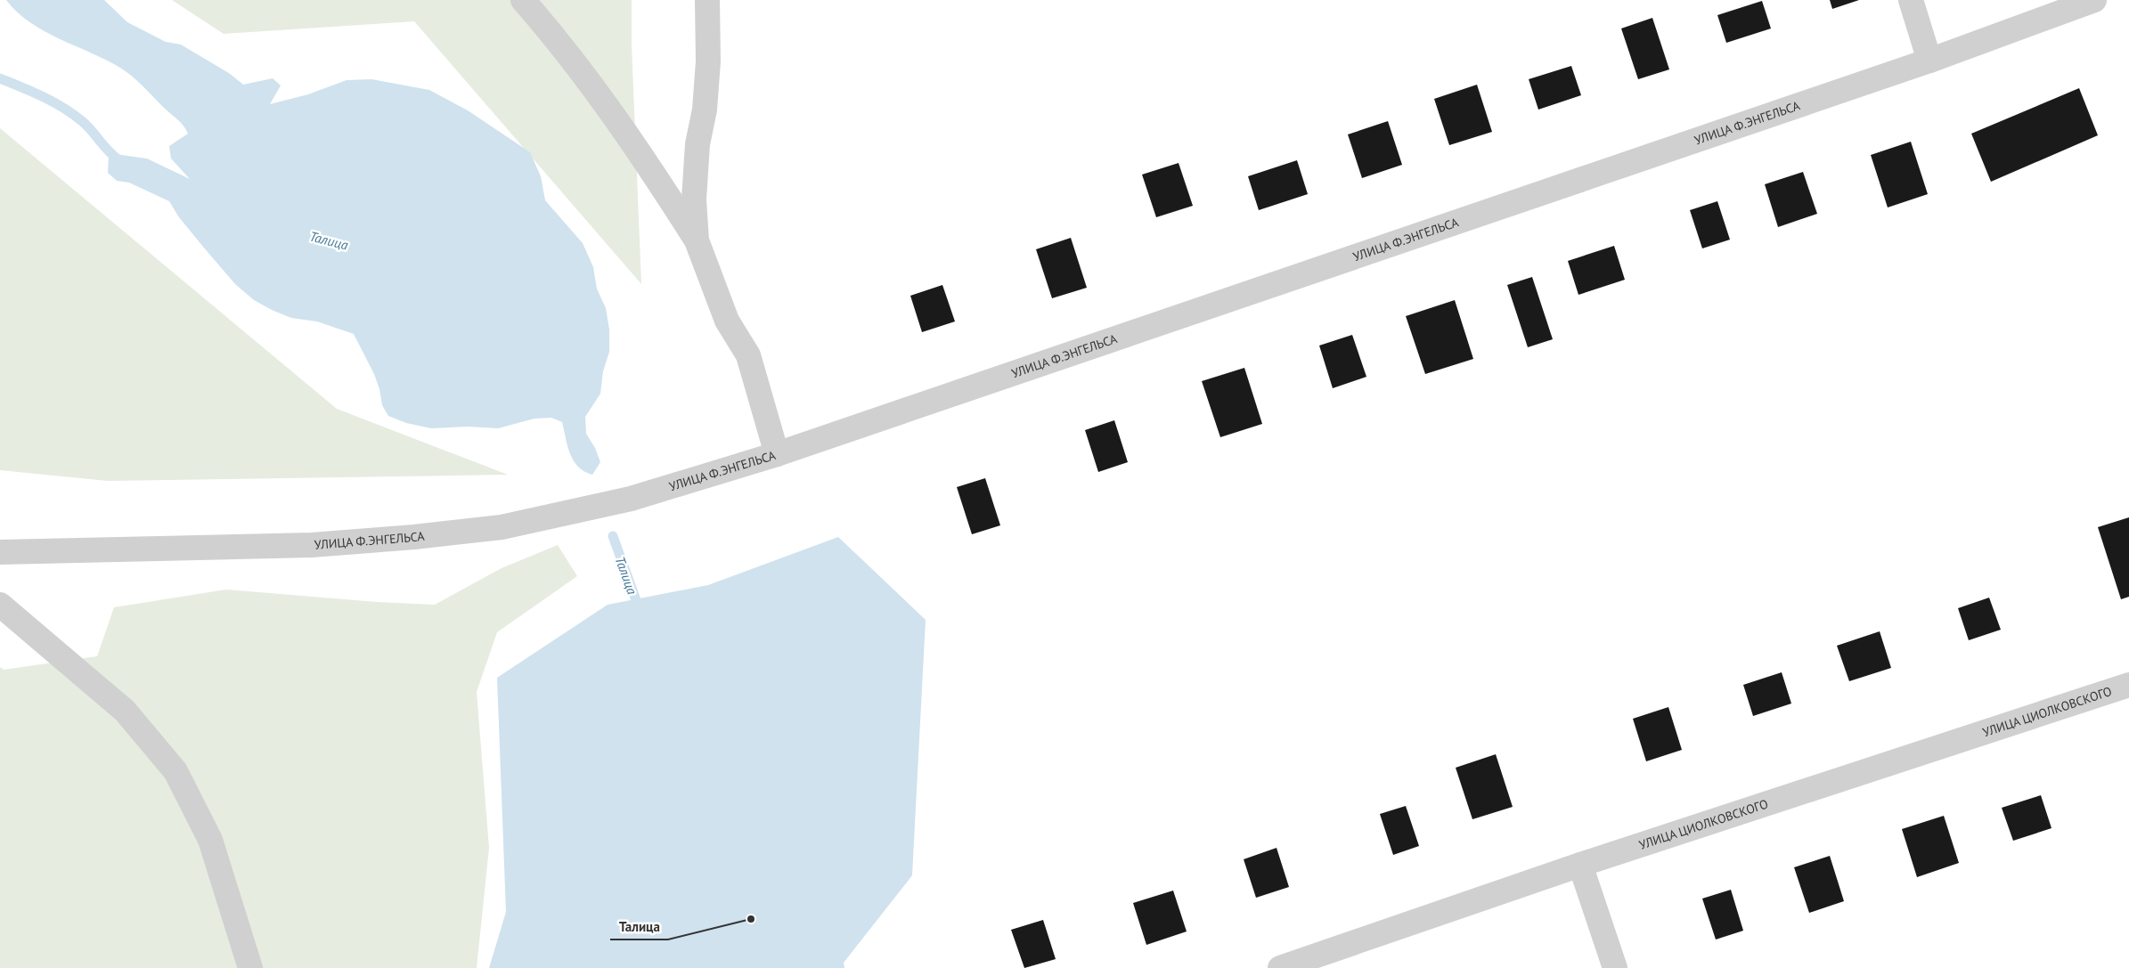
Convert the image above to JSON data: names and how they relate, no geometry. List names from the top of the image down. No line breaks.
{"streets":{"street":["УЛИЦА Ф.ЭНГЕЛЬСА","УЛИЦА ЦИОЛКОВСКОГО"]},"water":["Талица"],"places":["Талица"]}
